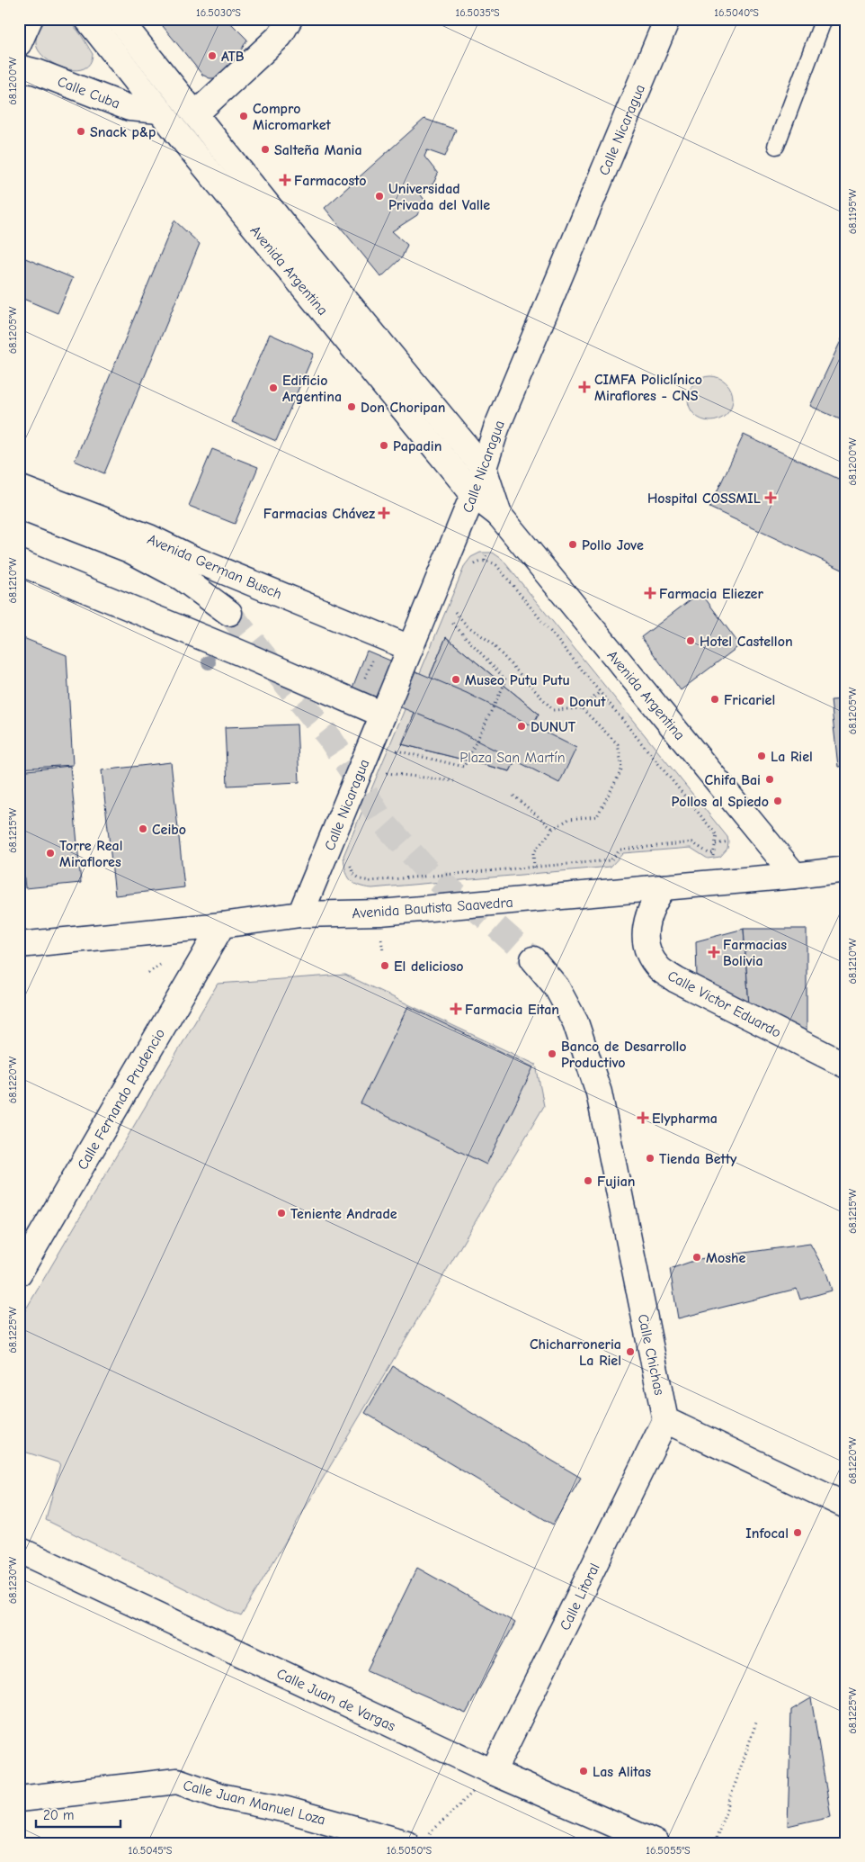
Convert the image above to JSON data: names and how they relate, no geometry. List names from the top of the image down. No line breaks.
{"streets":{"main road":["Calle Cuba","Calle Nicaragua","Avenida Argentina","Avenida German Busch","Avenida Bautista Saavedra","Calle Victor Eduardo","Calle Fernando Prudencio","Calle Chichas","Calle Litoral","Calle Juan de Vargas","Calle Juan Manuel Loza"]},"crossings":[["Calle Cuba","Avenida Argentina"],["Calle Nicaragua","Avenida Argentina"],["Calle Nicaragua","Avenida German Busch"],["Calle Nicaragua","Avenida Bautista Saavedra"],["Avenida Argentina","Avenida Bautista Saavedra"],["Avenida Bautista Saavedra","Calle Victor Eduardo"],["Avenida Bautista Saavedra","Calle Fernando Prudencio"],["Calle Chichas","Calle Litoral"],["Calle Litoral","Calle Juan de Vargas"]],"parks":["Plaza San Martín"],"places":{"other":["ATB","Compro Micromarket","Snack p&p","Salteña Mania","Universidad Privada del Valle","Edificio Argentina","Don Choripan","Papadin","Pollo Jove","Hotel Castellon","Museo Putu Putu","Fricariel","Donut","DUNUT","La Riel","Chifa Bai","Pollos al Spiedo","Ceibo","Torre Real Miraflores","El delicioso","Banco de Desarrollo Productivo","Tienda Betty","Fujian","Teniente Andrade","Moshe","Chicharroneria La Riel","Infocal","Las Alitas"],"health":["Farmacosto","CIMFA Policlínico Miraflores - CNS","Hospital COSSMIL","Farmacias Chávez","Farmacia Eliezer","Farmacias Bolivia","Farmacia Eitan","Elypharma"]},"scale_bar":"20 m","coordinates":["16.5030°S","16.5035°S","16.5040°S","68.1200°W","68.1195°W","68.1205°W","68.1210°W","68.1215°W","68.1220°W","68.1225°W","68.1230°W","16.5045°S","16.5050°S","16.5055°S"]}
